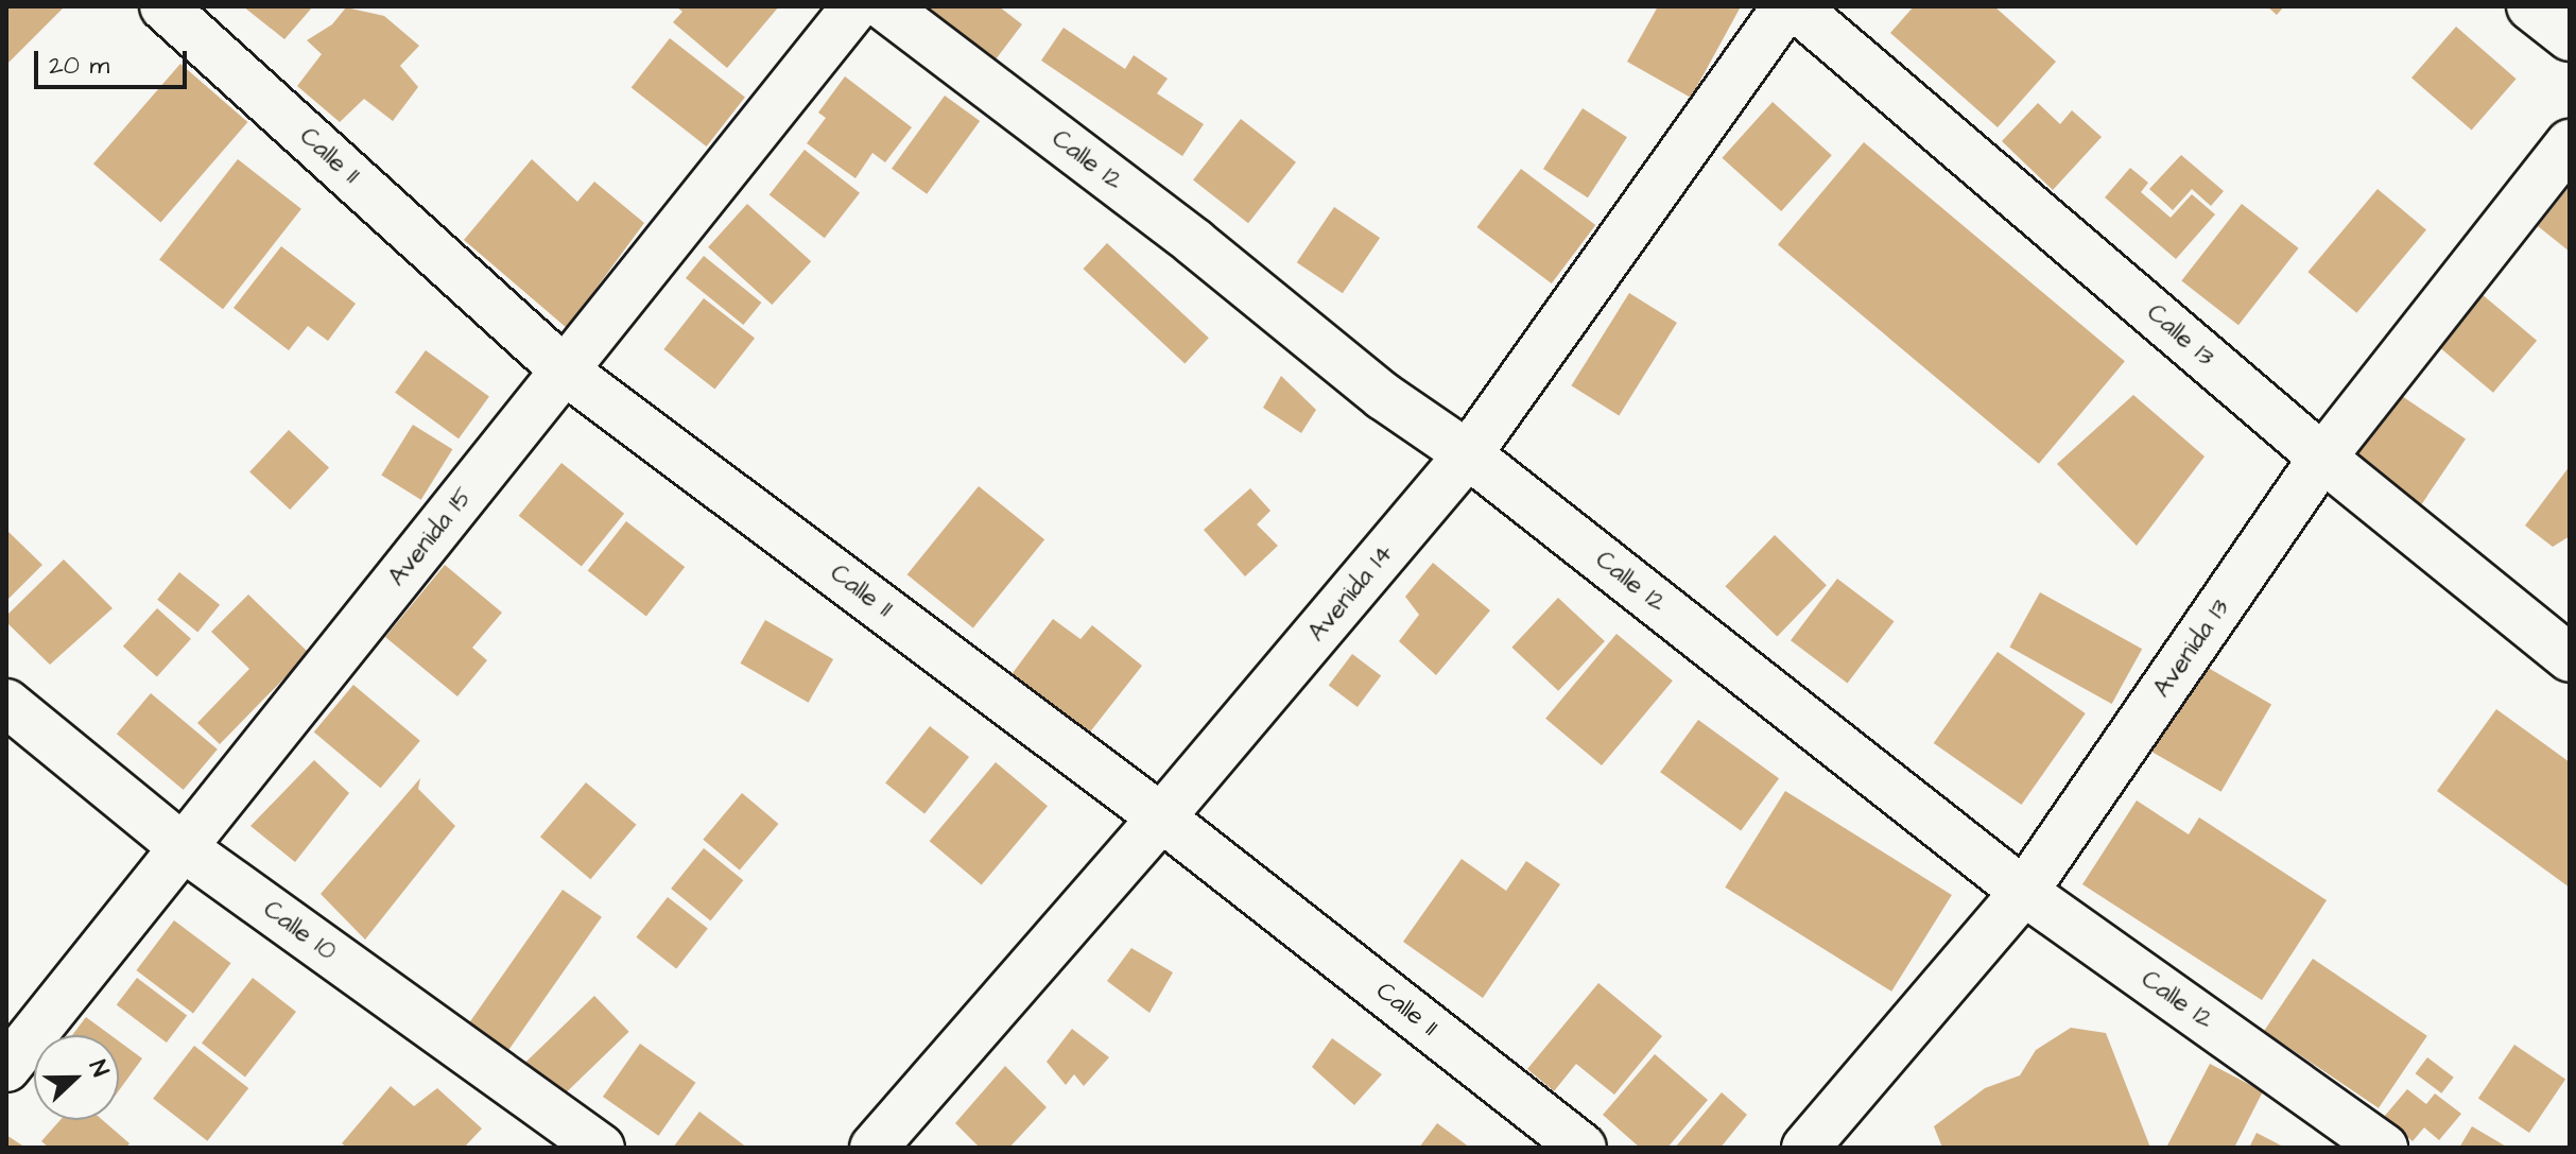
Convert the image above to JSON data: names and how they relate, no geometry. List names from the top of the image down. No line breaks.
{"streets":{"street":["Calle 11","Calle 12","Calle 13","Avenida 15","Avenida 14","Avenida 13","Calle 10"]},"crossings":[["Calle 11","Avenida 15"],["Calle 11","Avenida 14"],["Calle 12","Avenida 14"],["Calle 12","Avenida 13"],["Calle 13","Avenida 13"],["Avenida 15","Calle 10"]],"scale_bar":"20 m","north":"right"}
